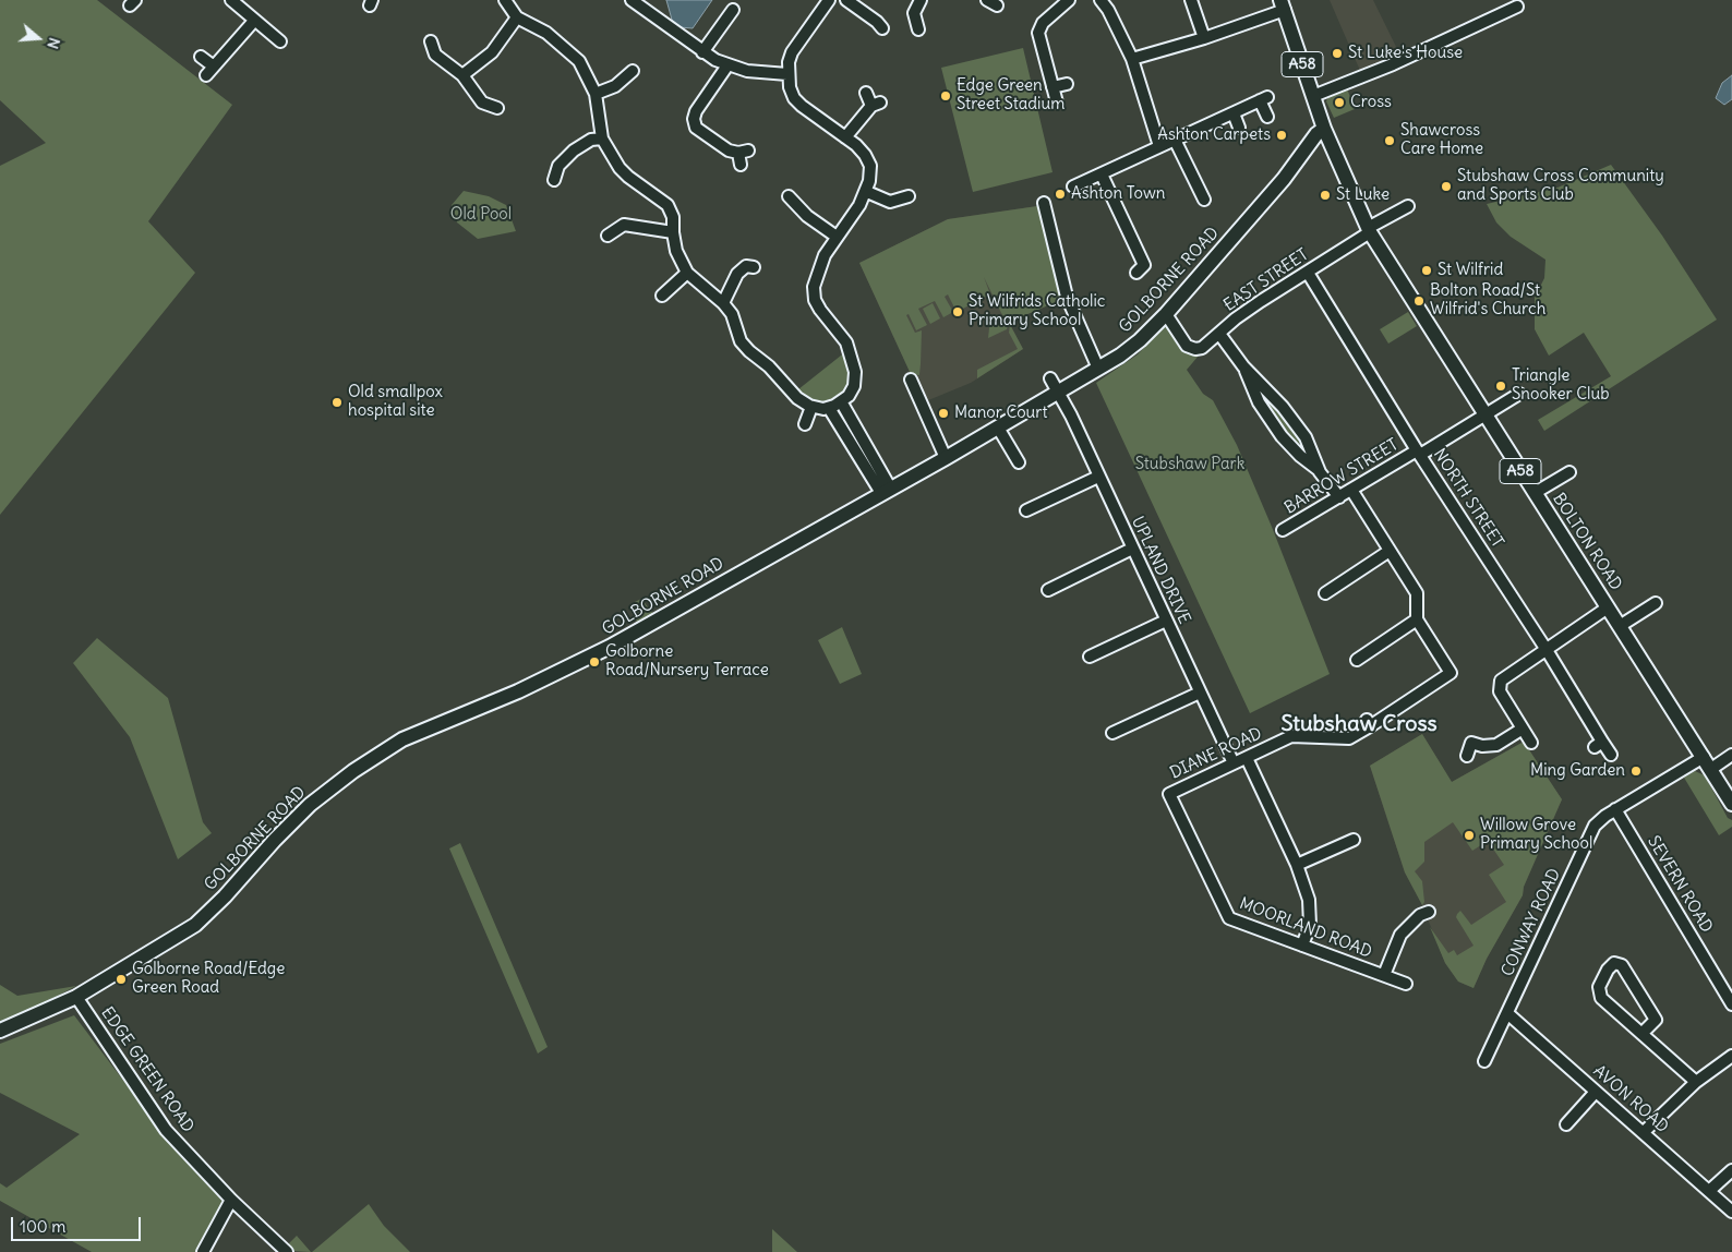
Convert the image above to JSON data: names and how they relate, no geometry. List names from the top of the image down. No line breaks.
{"streets":{"main road":["A58","GOLBORNE ROAD","BOLTON ROAD"],"street":["EAST STREET","BARROW STREET","NORTH STREET","UPLAND DRIVE","DIANE ROAD","SEVERN ROAD","CONWAY ROAD","MOORLAND ROAD","EDGE GREEN ROAD","AVON ROAD"]},"crossings":[["GOLBORNE ROAD","EAST STREET"],["GOLBORNE ROAD","BOLTON ROAD"],["GOLBORNE ROAD","UPLAND DRIVE"],["GOLBORNE ROAD","EDGE GREEN ROAD"],["EAST STREET","NORTH STREET"],["EAST STREET","BOLTON ROAD"],["BARROW STREET","NORTH STREET"],["BARROW STREET","BOLTON ROAD"],["BOLTON ROAD","CONWAY ROAD"],["UPLAND DRIVE","DIANE ROAD"],["DIANE ROAD","MOORLAND ROAD"],["SEVERN ROAD","CONWAY ROAD"],["CONWAY ROAD","AVON ROAD"]],"districts":["Stubshaw Cross"],"parks":["Old Pool","Stubshaw Park"],"places":["St Luke's House","Edge Green Street Stadium","Cross","Ashton Carpets","Shawcross Care Home","Stubshaw Cross Community and Sports Club","Ashton Town","St Luke","St Wilfrid","Bolton Road/St Wilfrid's Church","St Wilfrids Catholic Primary School","Triangle Snooker Club","Old smallpox hospital site","Manor Court","Golborne Road/Nursery Terrace","Ming Garden","Willow Grove Primary School","Golborne Road/Edge Green Road"],"scale_bar":"100 m","north":"right"}
